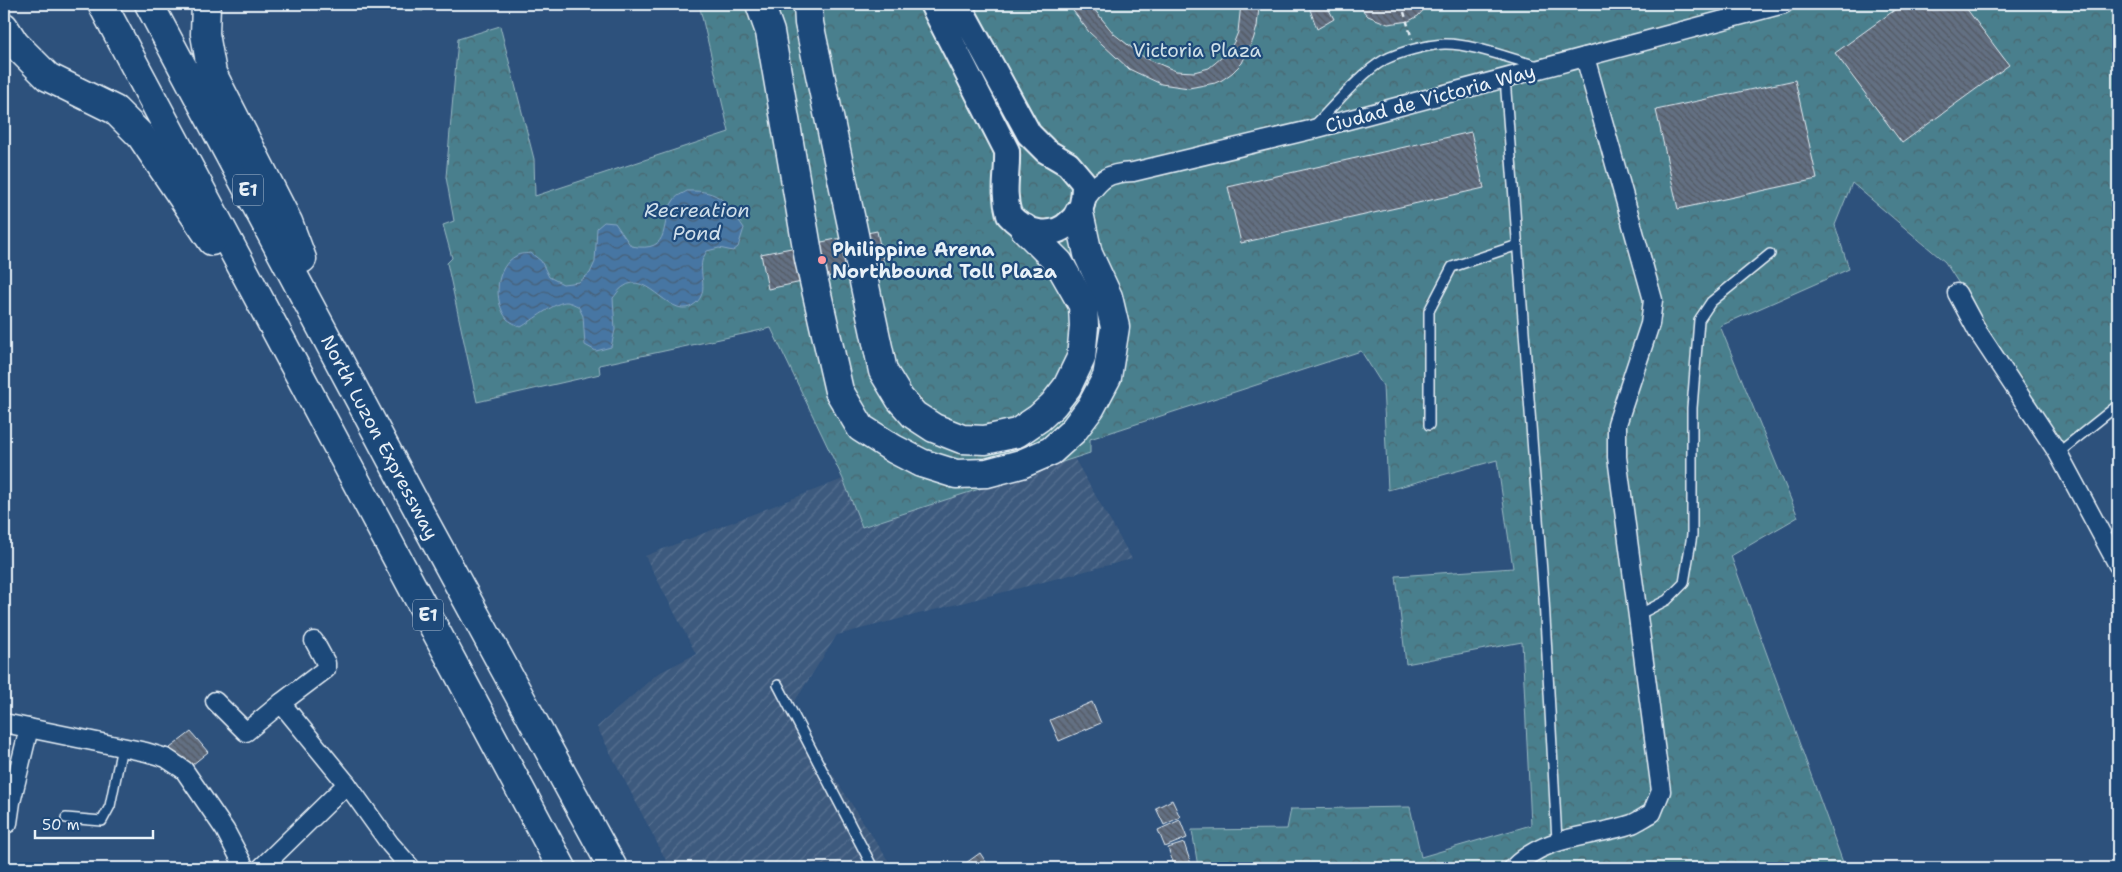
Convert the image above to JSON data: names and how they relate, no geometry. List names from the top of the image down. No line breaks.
{"streets":{"highway":["E1","North Luzon Expressway"],"street":["Ciudad de Victoria Way"]},"water":["Recreation Pond"],"parks":["Victoria Plaza"],"places":["Philippine Arena Northbound Toll Plaza"],"scale_bar":"50 m"}
